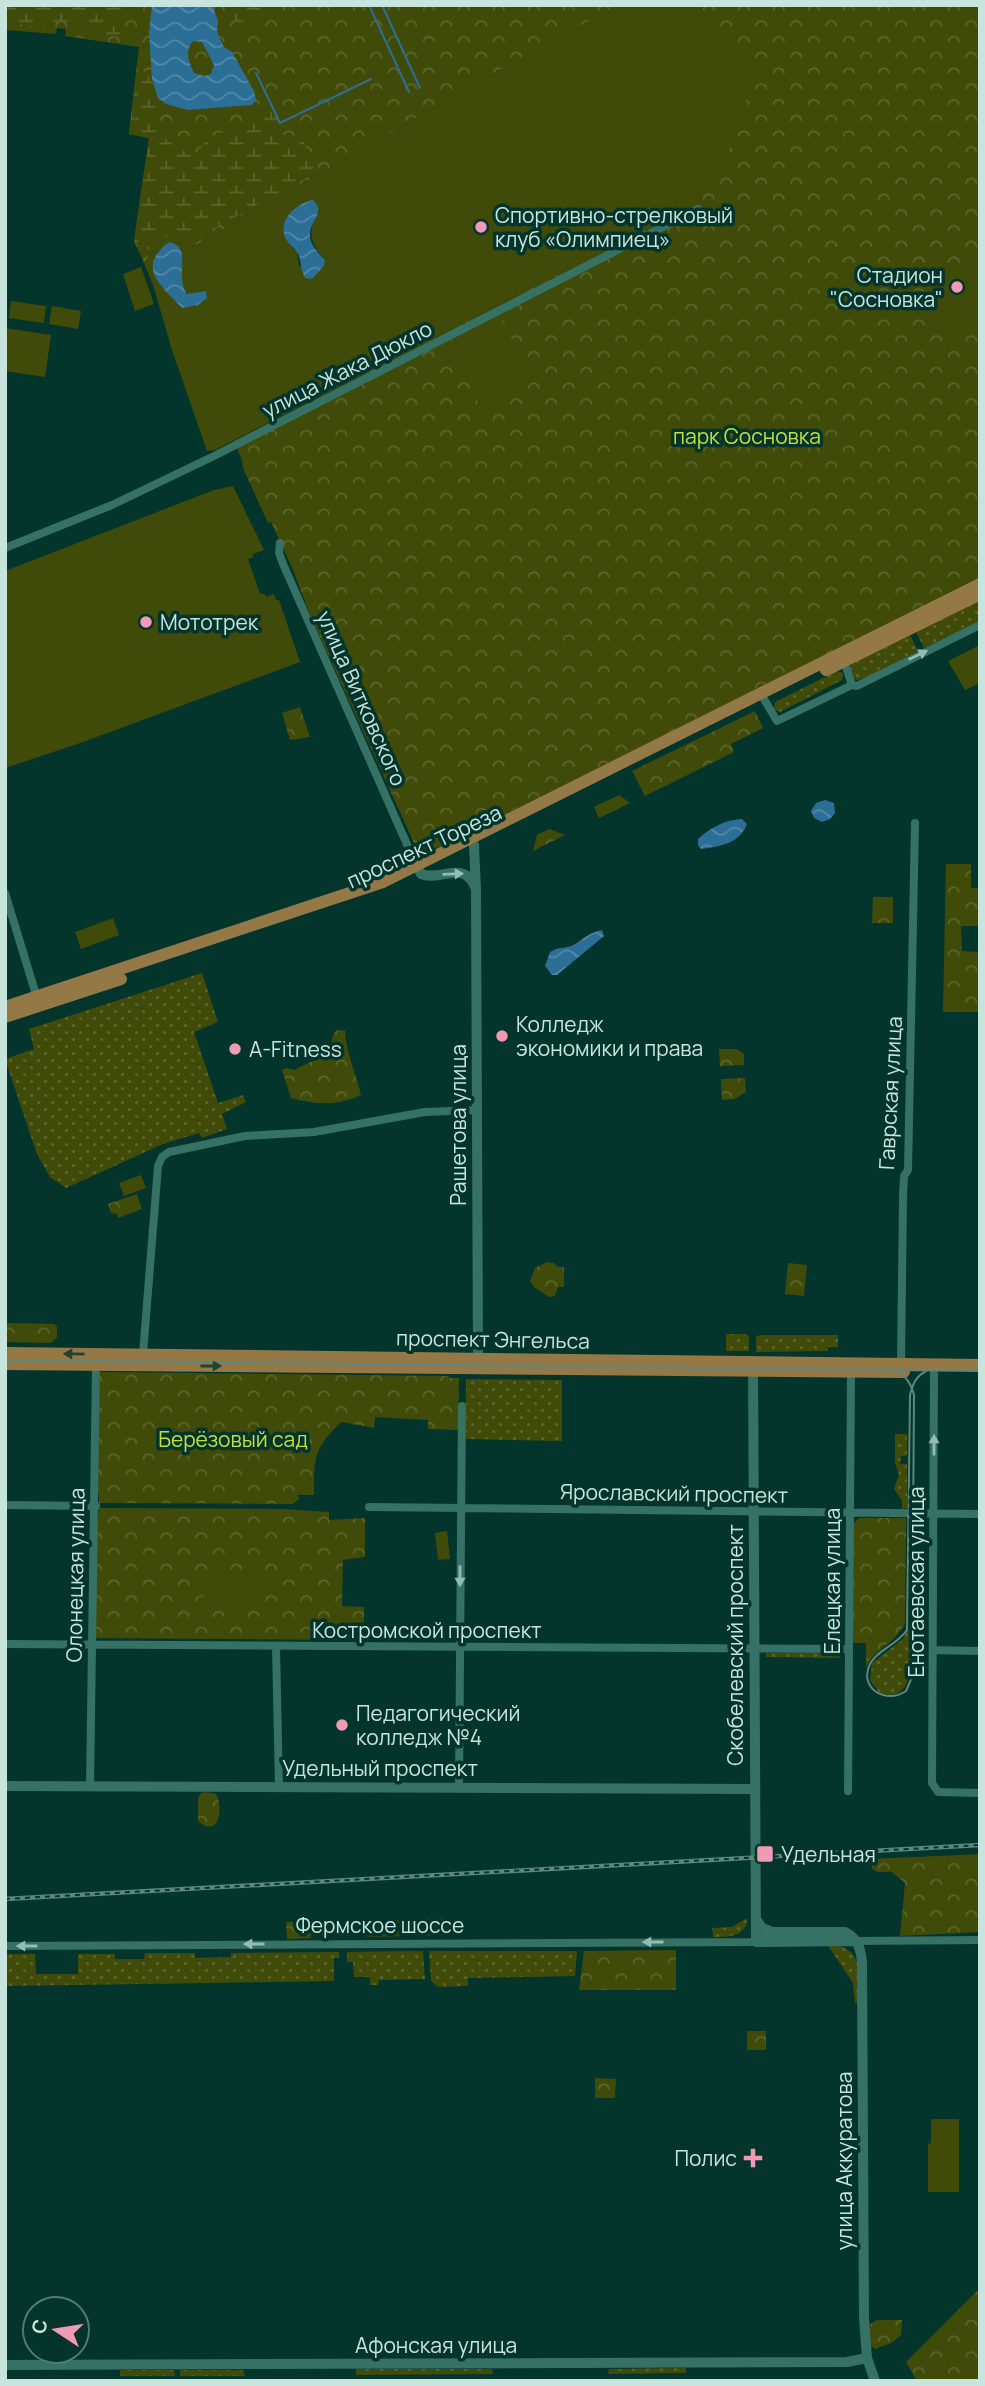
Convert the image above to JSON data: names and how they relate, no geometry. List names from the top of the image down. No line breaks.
{"streets":{"main road":["проспект Тореза","проспект Энгельса"],"street":["улица Жака Дюкло","улица Витковского","Гаврская улица","Рашетова улица","Ярославский проспект","Олонецкая улица","Елецкая улица","Енотаевская улица","Костромской проспект","Скобелевский проспект","Удельный проспект","Фермское шоссе","улица Аккуратова","Афонская улица"]},"crossings":[["улица Витковского","проспект Тореза"],["проспект Тореза","Рашетова улица"],["Гаврская улица","проспект Энгельса"],["Рашетова улица","проспект Энгельса"],["проспект Энгельса","Олонецкая улица"],["проспект Энгельса","Елецкая улица"],["проспект Энгельса","Енотаевская улица"],["проспект Энгельса","Скобелевский проспект"],["Ярославский проспект","Елецкая улица"],["Ярославский проспект","Енотаевская улица"],["Ярославский проспект","Скобелевский проспект"],["Олонецкая улица","Костромской проспект"],["Олонецкая улица","Удельный проспект"],["Елецкая улица","Костромской проспект"],["Костромской проспект","Скобелевский проспект"],["Скобелевский проспект","Удельный проспект"],["Скобелевский проспект","Фермское шоссе"],["Фермское шоссе","улица Аккуратова"],["улица Аккуратова","Афонская улица"]],"one_way":["Фермское шоссе"],"parks":["парк Сосновка","Берёзовый сад"],"places":{"other":["Спортивно-стрелковый клуб «Олимпиец»","Стадион \"Сосновка\"","Мототрек","Колледж экономики и права","A-Fitness","Педагогический колледж №4"],"transit":["Удельная"],"health":["Полис"]},"north":"left"}
